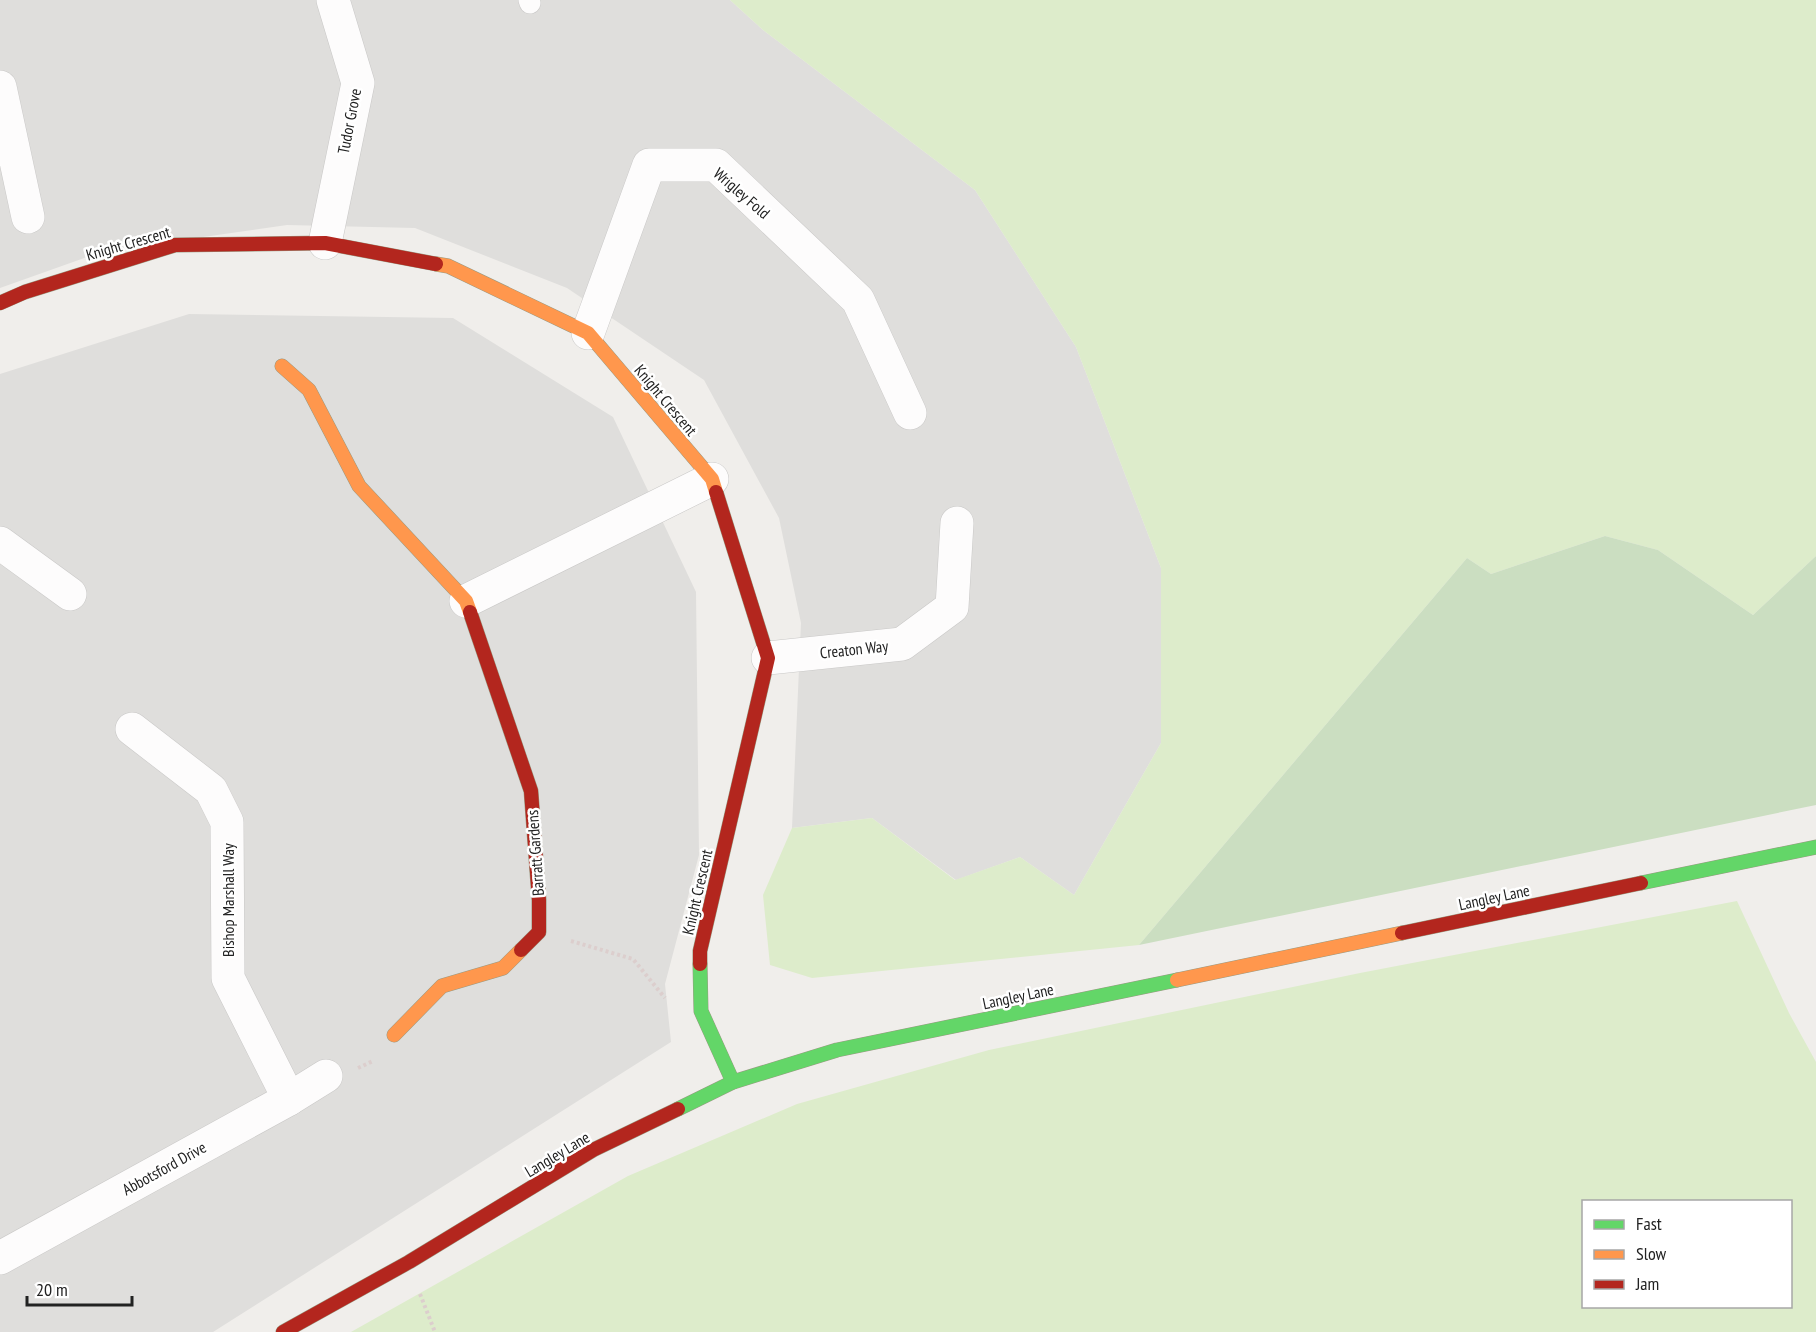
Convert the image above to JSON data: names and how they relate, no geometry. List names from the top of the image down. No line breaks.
{"streets":{"street":["Tudor Grove","Wrigley Fold","Knight Crescent","Creaton Way","Barratt Gardens","Langley Lane","Bishop Marshall Way","Abbotsford Drive"]},"crossings":[["Tudor Grove","Knight Crescent"],["Wrigley Fold","Knight Crescent"],["Knight Crescent","Creaton Way"],["Knight Crescent","Langley Lane"],["Bishop Marshall Way","Abbotsford Drive"]],"legend":["Fast","Slow","Jam"],"scale_bar":"20 m"}
